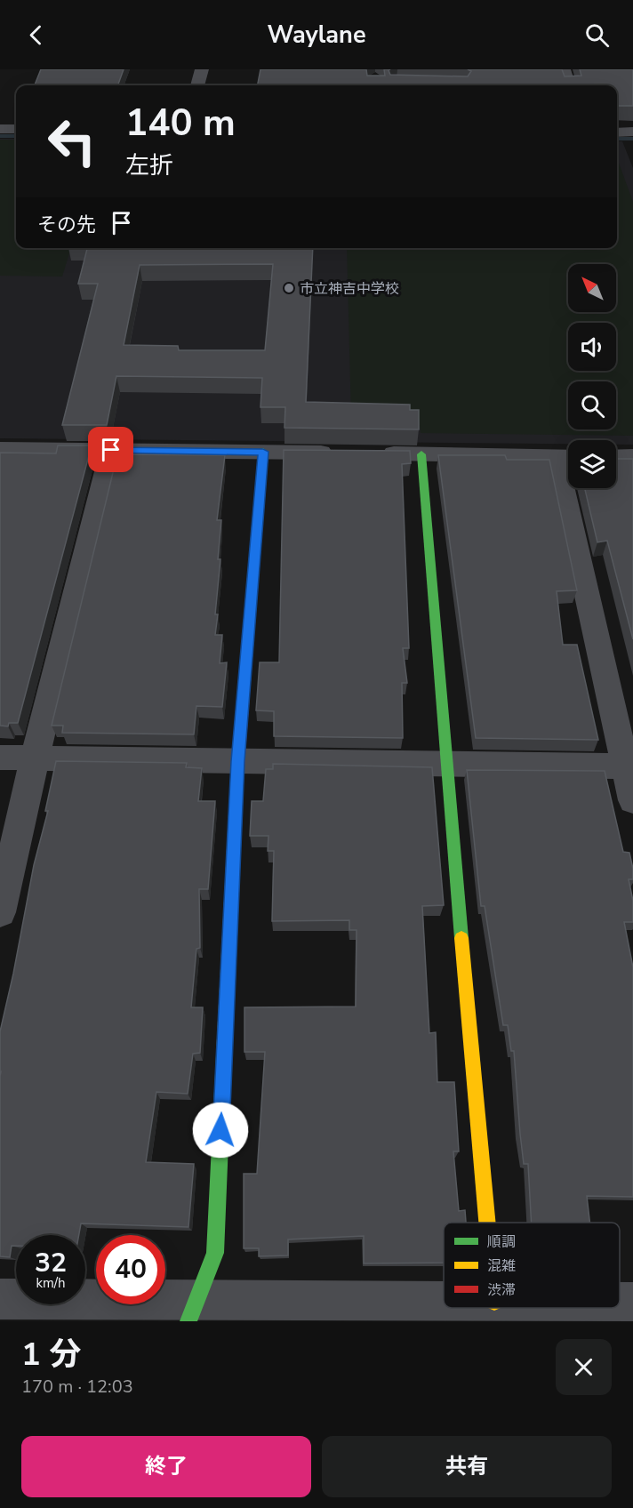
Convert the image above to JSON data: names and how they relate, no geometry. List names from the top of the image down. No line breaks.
{"places":["市立神吉中学校"],"legend":["順調","混雑","渋滞"],"north":"top left","page":{"header":"Waylane","turn":["140 m","左折"],"then":"その先","speed":"32 km/h","limit":"40","heading":["1 分","170 m · 12:03"],"buttons":["終了","共有"]}}
